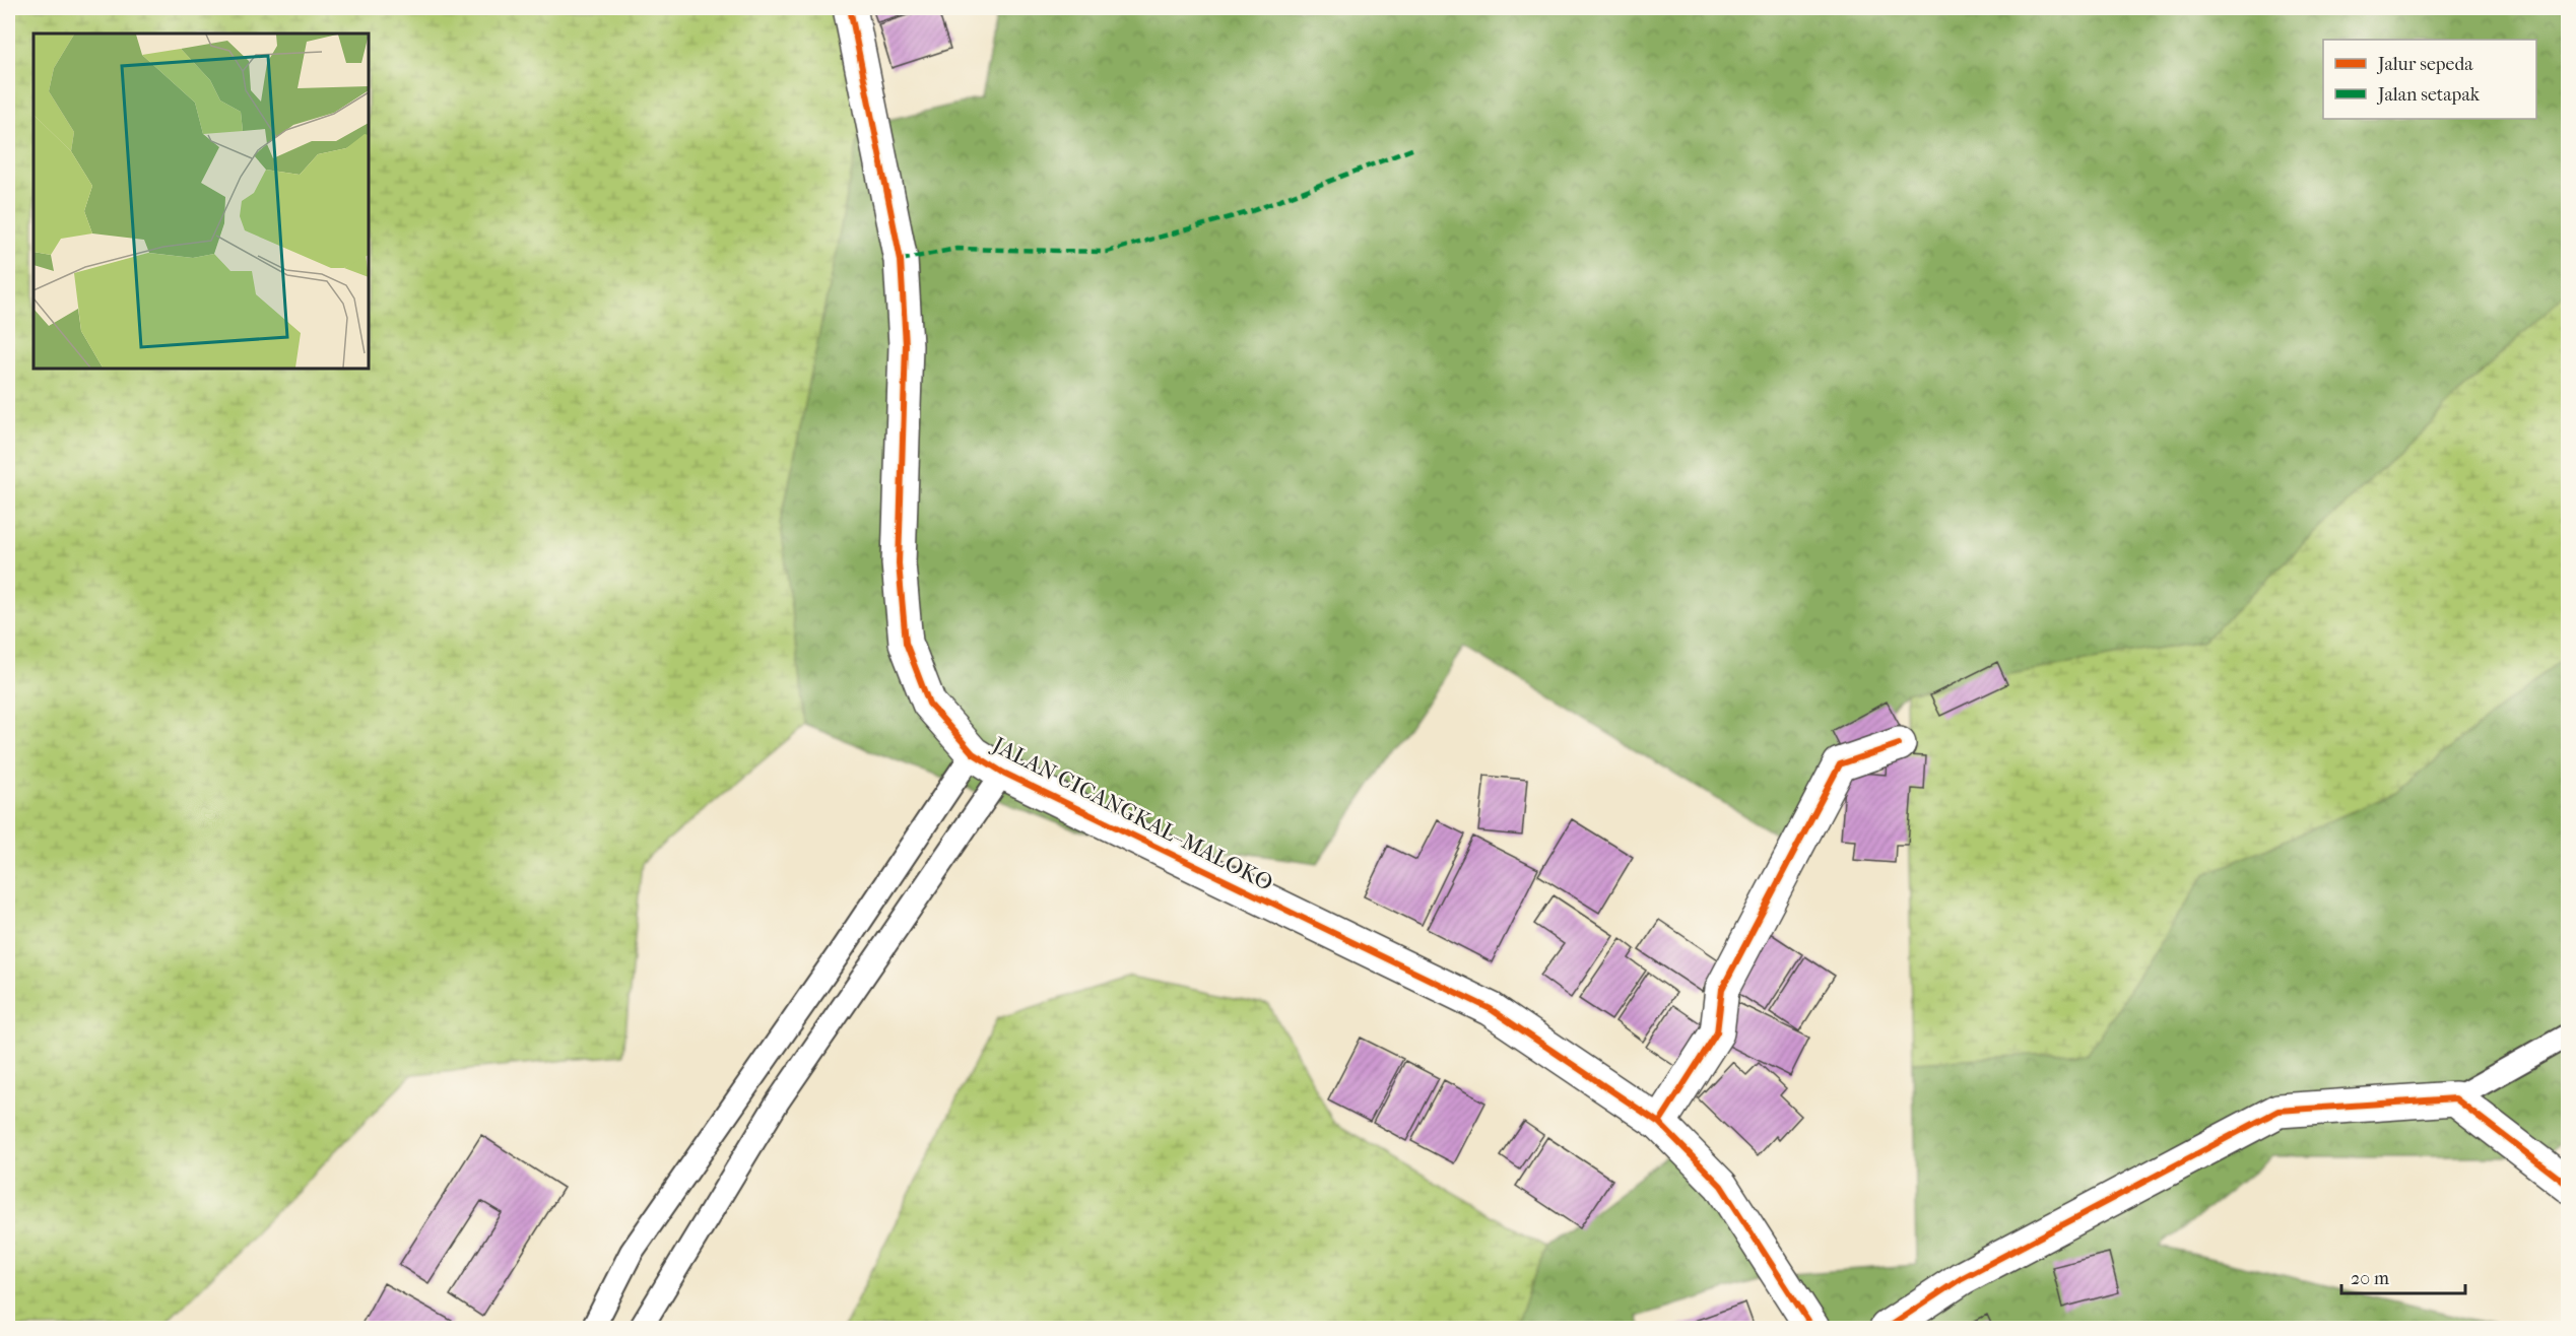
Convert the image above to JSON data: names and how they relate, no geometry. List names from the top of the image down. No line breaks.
{"streets":{"street":["JALAN CICANGKAL–MALOKO"]},"legend":["Jalur sepeda","Jalan setapak"],"scale_bar":"20 m"}
